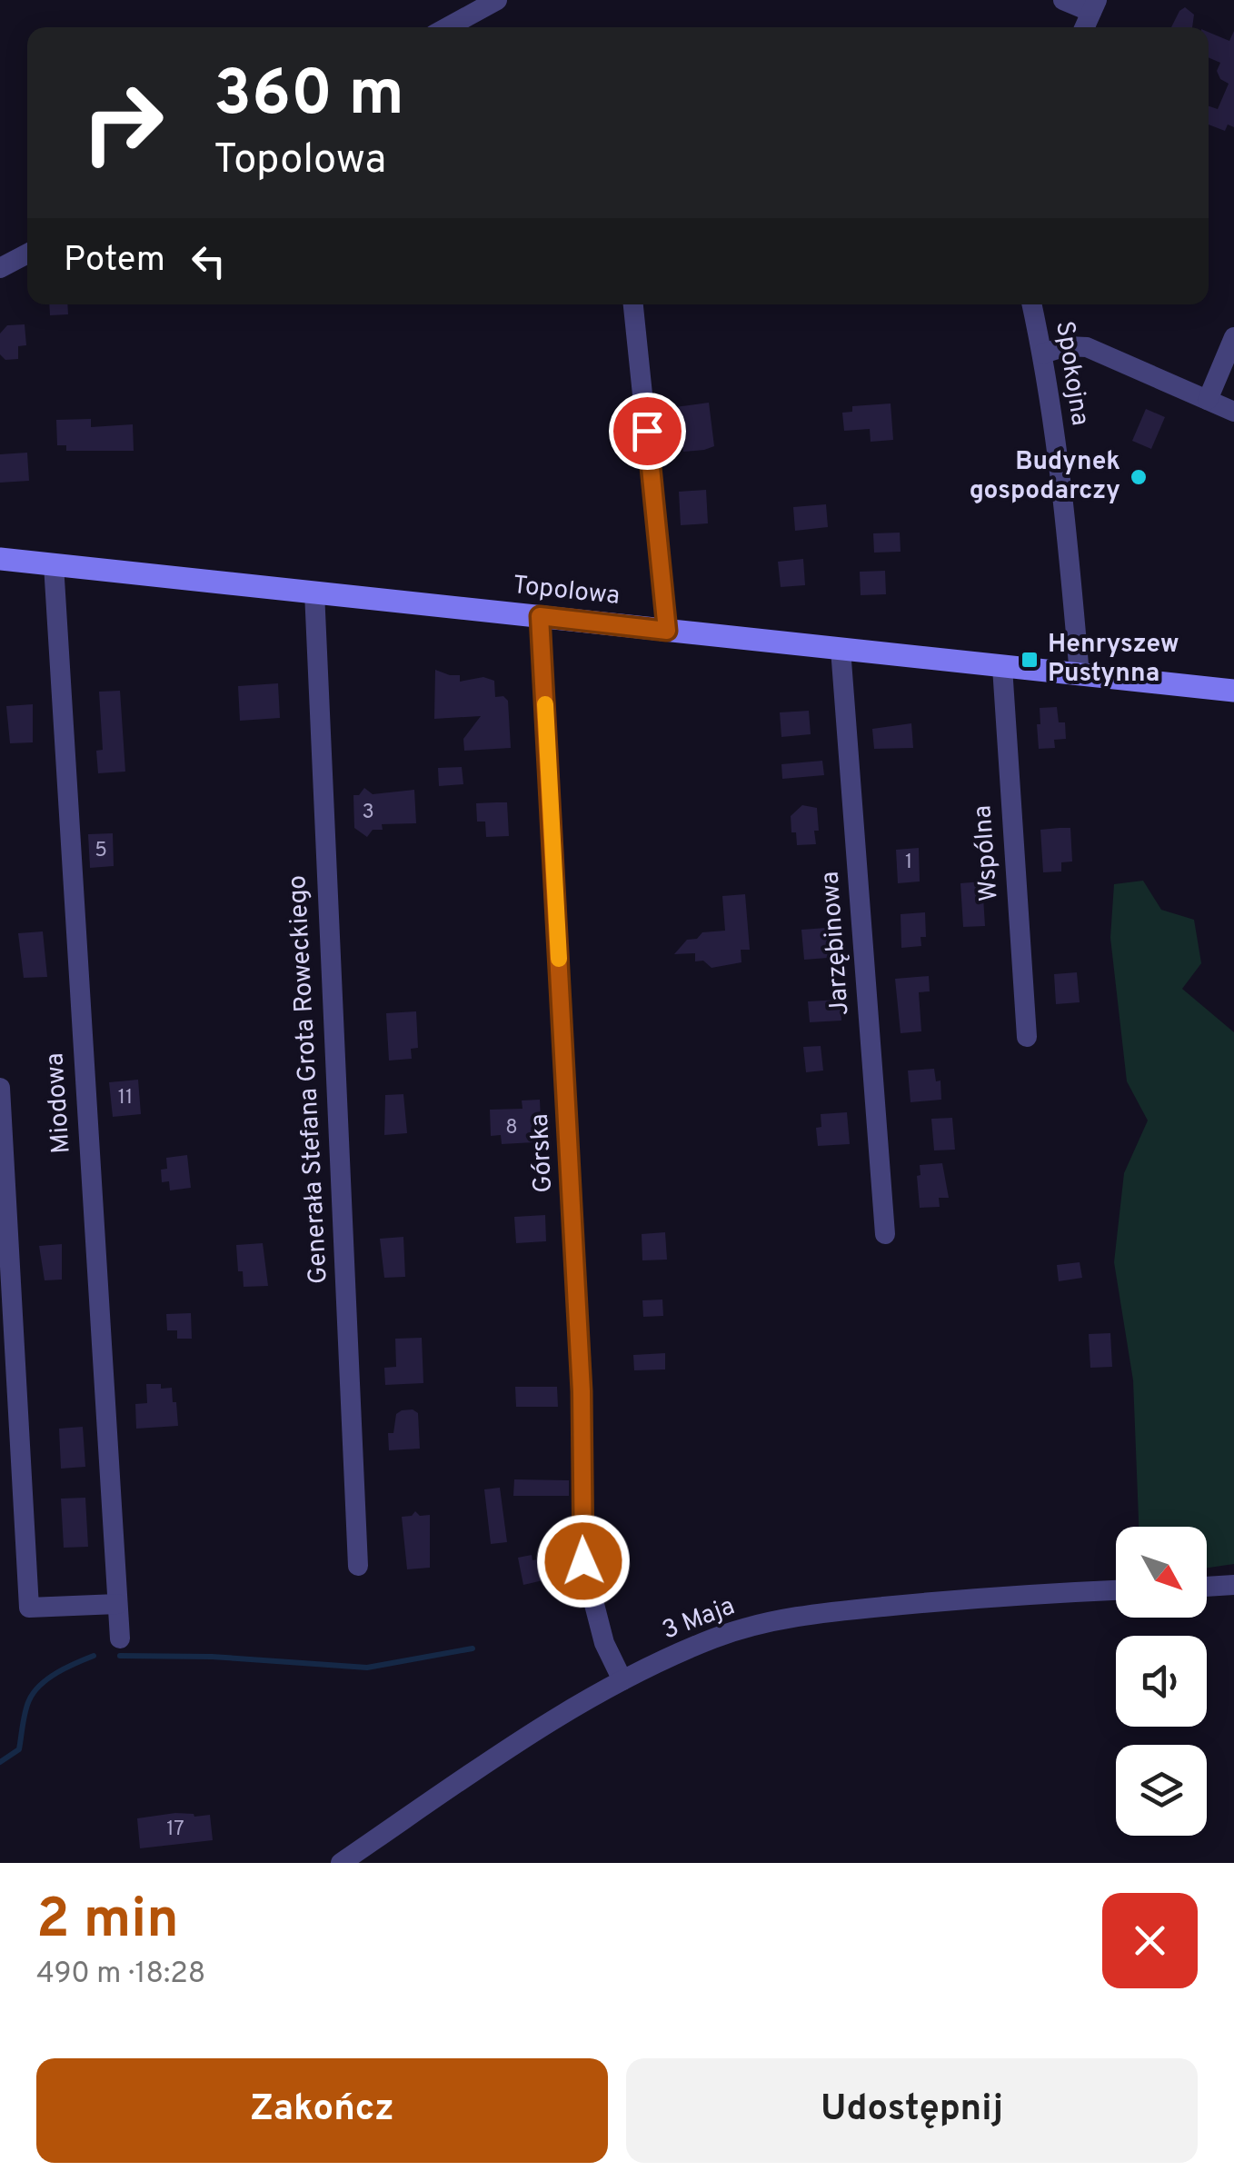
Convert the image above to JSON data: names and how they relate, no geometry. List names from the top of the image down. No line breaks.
{"streets":{"street":["Spokojna","Topolowa","Wspólna","Jarzębinowa","Generała Stefana Grota Roweckiego","Miodowa","Górska","3 Maja"]},"crossings":[["Spokojna","Topolowa"],["Topolowa","Wspólna"],["Topolowa","Jarzębinowa"],["Topolowa","Generała Stefana Grota Roweckiego"],["Topolowa","Miodowa"],["Topolowa","Górska"],["Górska","3 Maja"]],"places":{"other":["Budynek gospodarczy"],"transit":["Henryszew Pustynna"]},"house_numbers":["3","5","1","11","8","17"],"north":"bottom right","page":{"turn":["360 m","Topolowa"],"then":"Potem","heading":["2 min","490 m · 18:28"],"buttons":["Zakończ","Udostępnij"]}}
